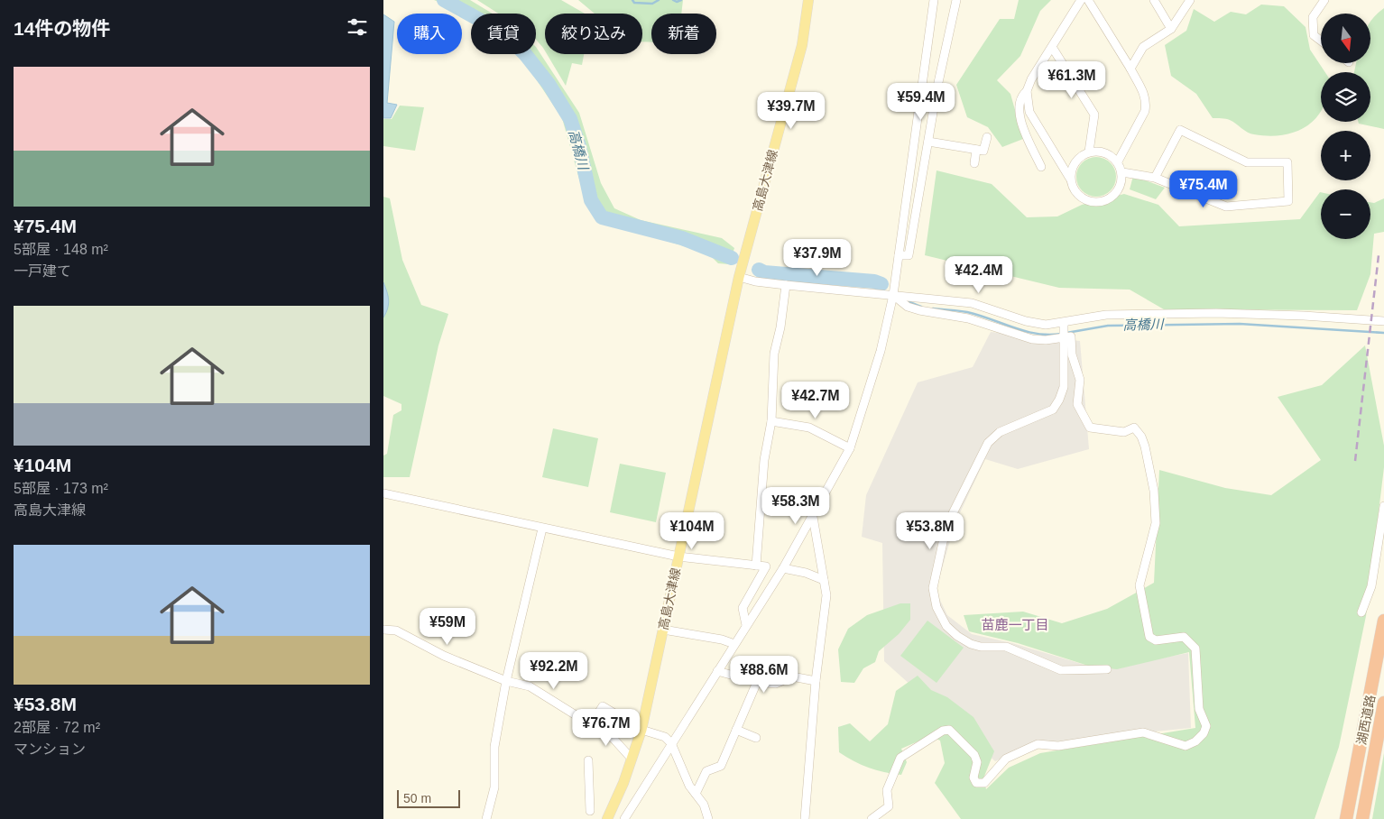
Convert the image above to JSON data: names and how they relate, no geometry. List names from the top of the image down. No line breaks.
{"streets":{"highway":["湖西道路"],"main road":["高島大津線"]},"districts":["苗鹿一丁目"],"water":["高橋川"],"scale_bar":"50 m","north":"bottom","page":{"heading":"14件の物件","map_buttons":["+","−"],"chip":["購入","賃貸","絞り込み","新着"],"list":[{"name":"¥75.4M","note":"5部屋 · 148 m² · 一戸建て"},{"name":"¥104M","note":"5部屋 · 173 m² · 高島大津線"},{"name":"¥53.8M","note":"2部屋 · 72 m² · マンション"}],"price":["¥61.3M","¥59.4M","¥39.7M","¥75.4M","¥37.9M","¥42.4M","¥42.7M","¥58.3M","¥104M","¥53.8M","¥59M","¥92.2M","¥88.6M","¥76.7M"],"scale":"50 m"}}
